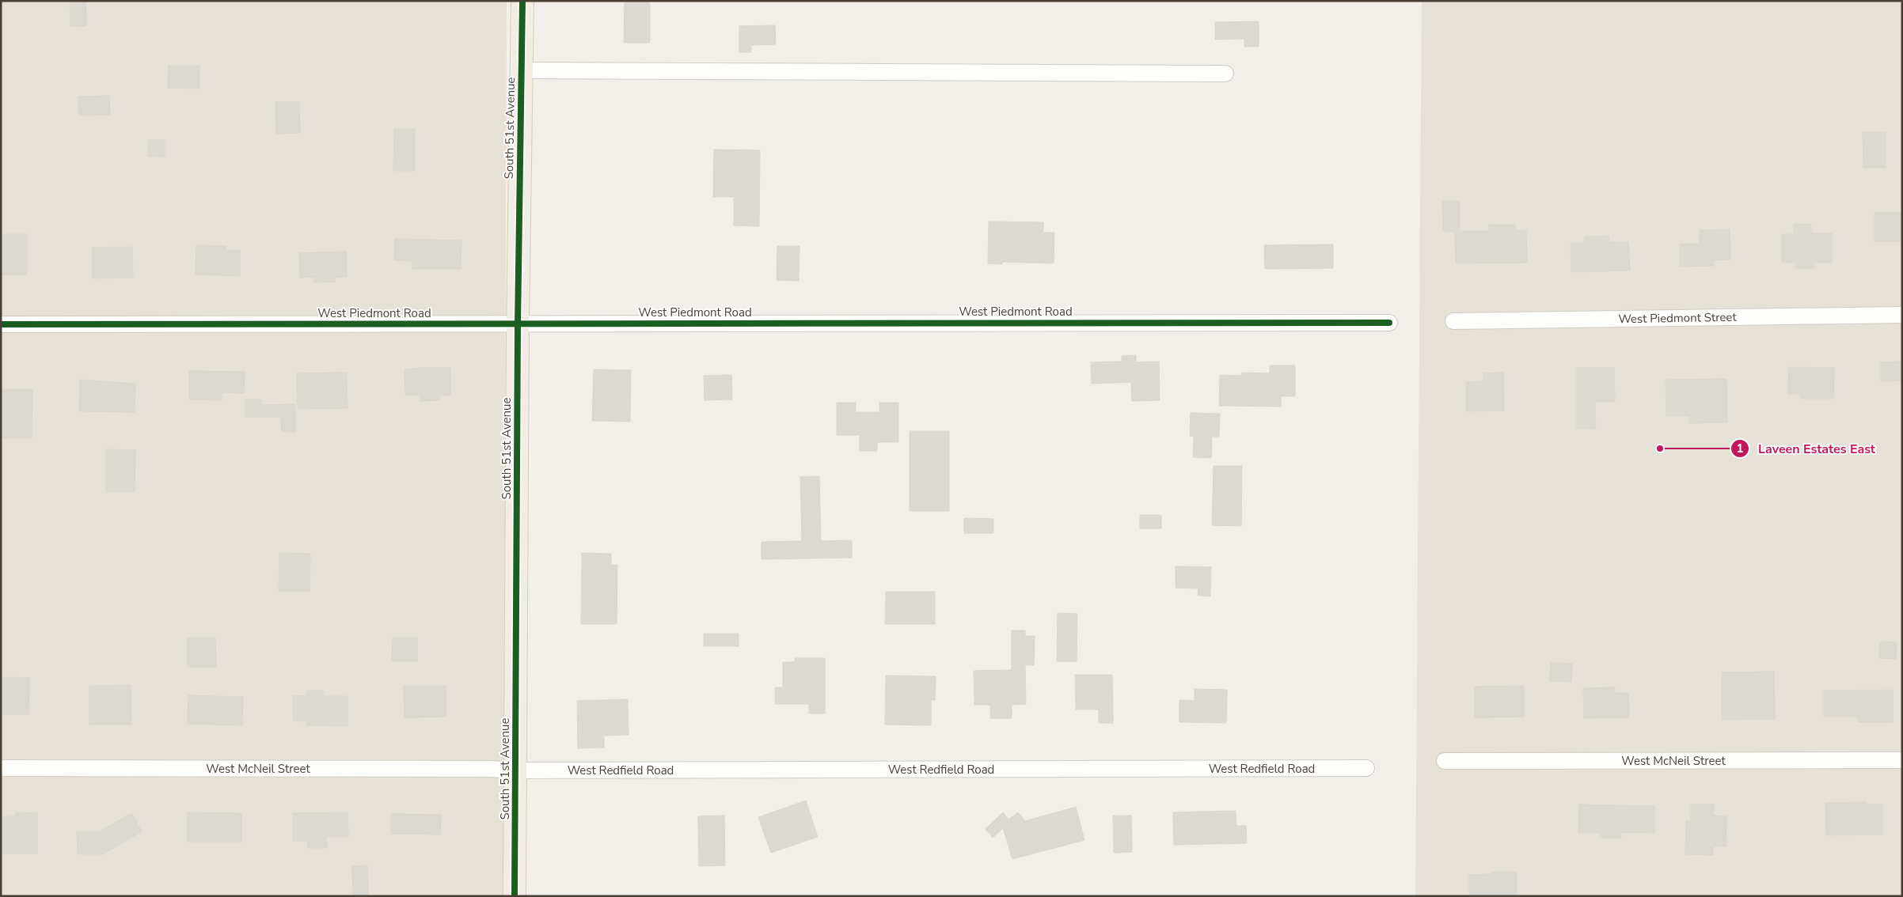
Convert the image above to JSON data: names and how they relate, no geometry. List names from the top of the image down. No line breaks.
{"streets":{"main road":["South 51st Avenue"],"street":["West Piedmont Road","West Piedmont Street","West McNeil Street","West Redfield Road"]},"crossings":[["South 51st Avenue","West Piedmont Road"],["South 51st Avenue","West McNeil Street"],["South 51st Avenue","West Redfield Road"],["West McNeil Street","West Redfield Road"]],"places":["Laveen Estates East"]}
